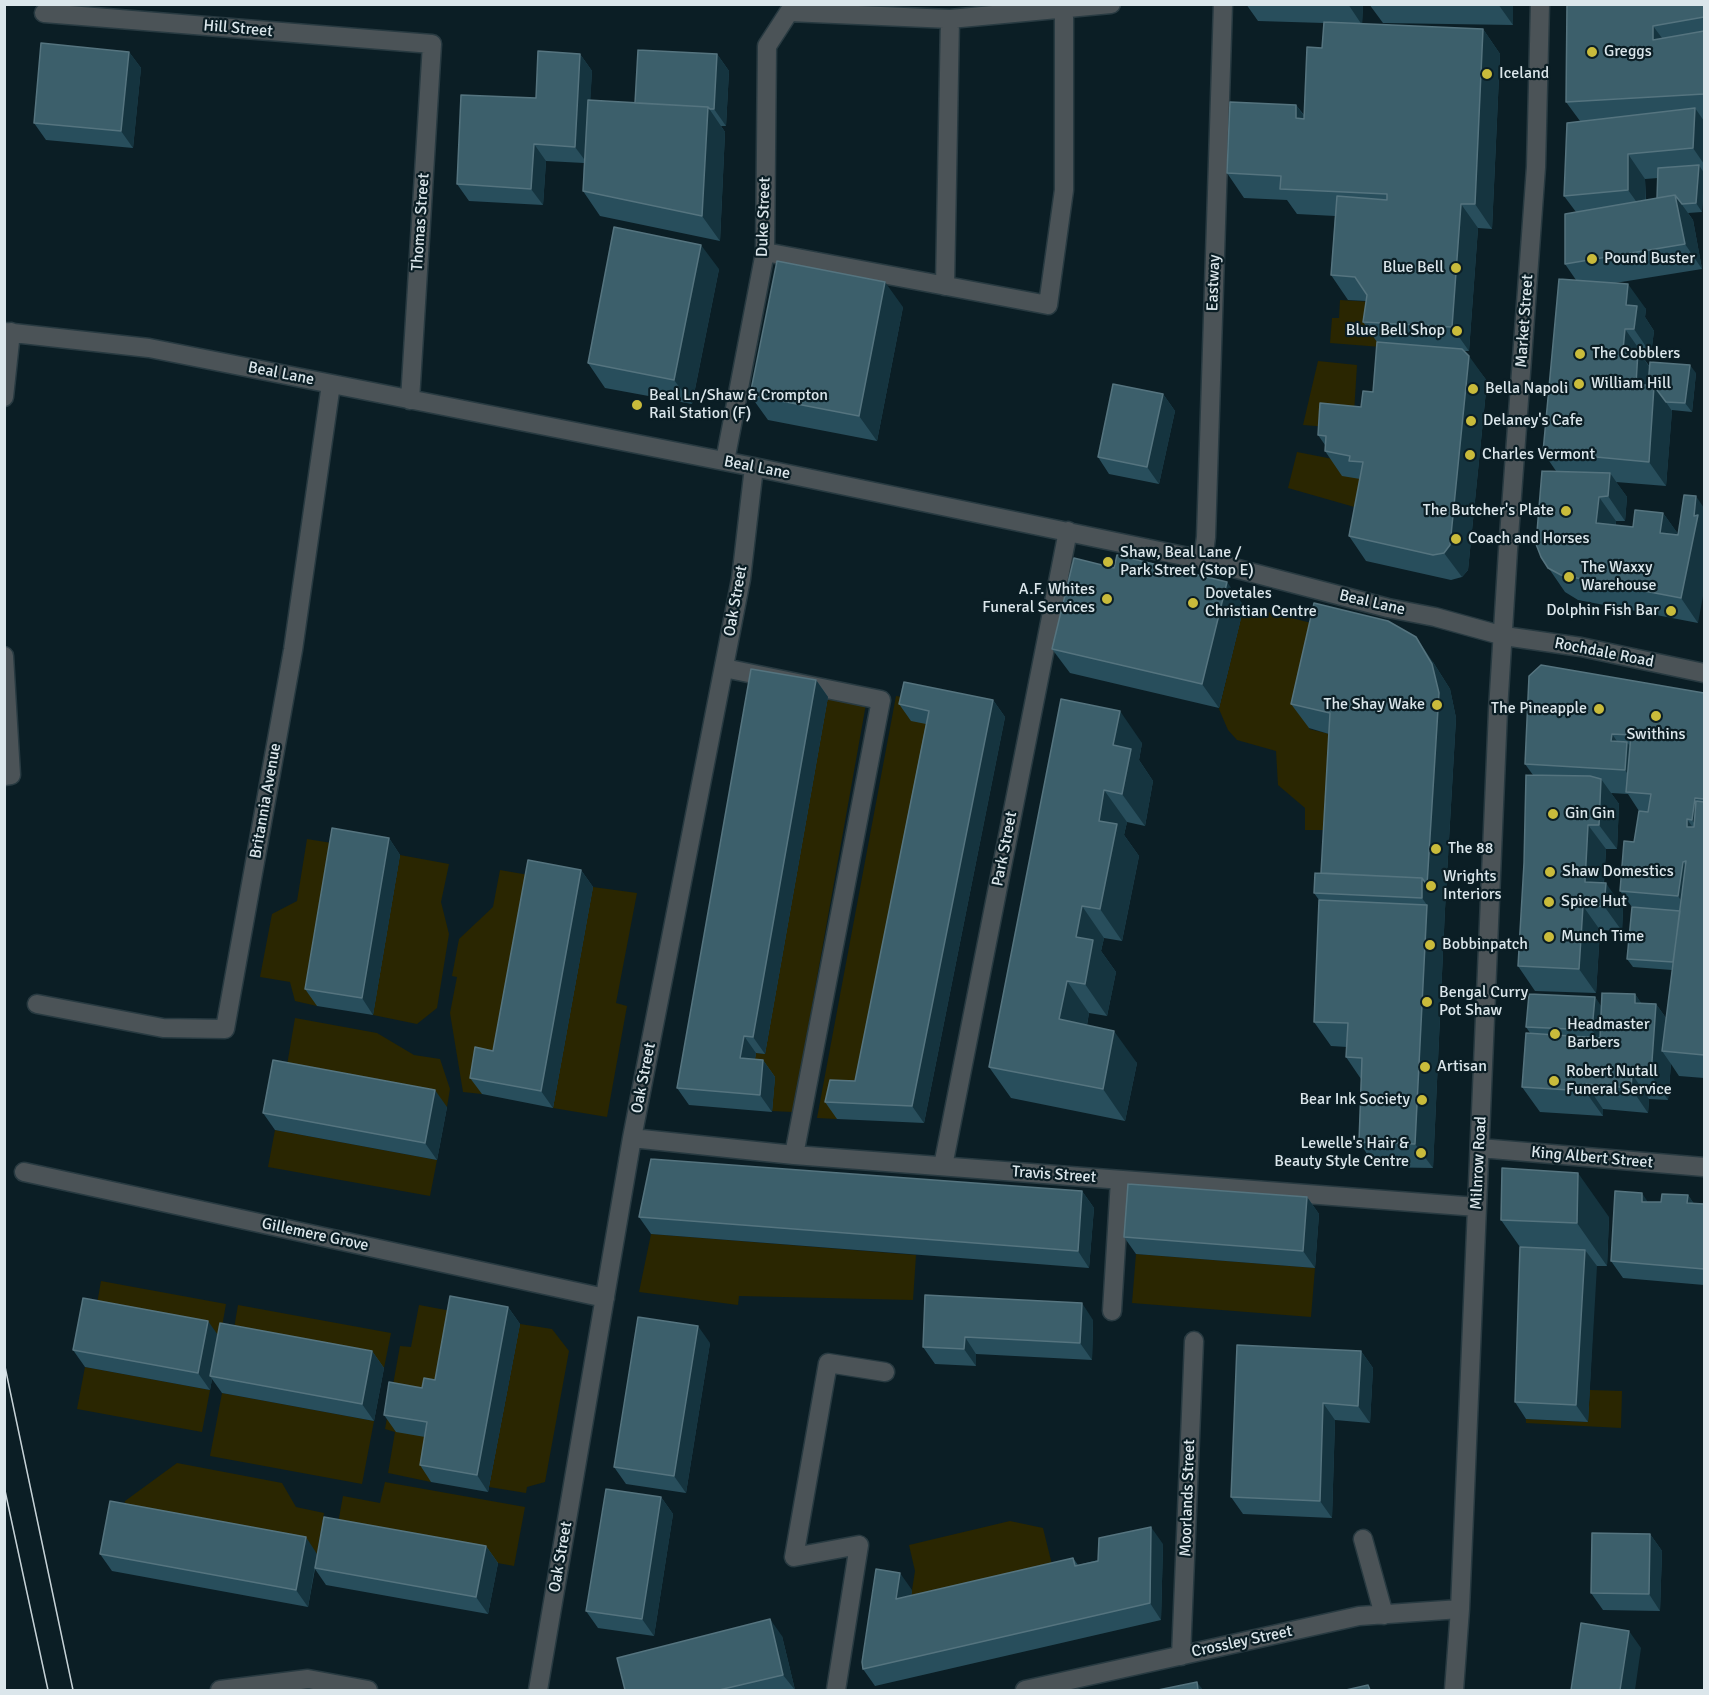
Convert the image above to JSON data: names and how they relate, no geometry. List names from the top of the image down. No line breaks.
{"streets":{"street":["Hill Street","Duke Street","Thomas Street","Eastway","Market Street","Beal Lane","Oak Street","Rochdale Road","Britannia Avenue","Park Street","King Albert Street","Milnrow Road","Travis Street","Gillemere Grove","Moorlands Street","Crossley Street"]},"crossings":[["Hill Street","Thomas Street"],["Duke Street","Beal Lane"],["Thomas Street","Beal Lane"],["Eastway","Beal Lane"],["Market Street","Beal Lane"],["Market Street","Rochdale Road"],["Market Street","Milnrow Road"],["Beal Lane","Oak Street"],["Beal Lane","Rochdale Road"],["Beal Lane","Britannia Avenue"],["Beal Lane","Park Street"],["Beal Lane","Milnrow Road"],["Oak Street","Travis Street"],["Oak Street","Gillemere Grove"],["Rochdale Road","Milnrow Road"],["Park Street","Travis Street"],["King Albert Street","Milnrow Road"],["Milnrow Road","Travis Street"],["Milnrow Road","Crossley Street"],["Moorlands Street","Crossley Street"]],"places":["Greggs","Iceland","Pound Buster","Blue Bell","Blue Bell Shop","The Cobblers","William Hill","Bella Napoli","Beal Ln/Shaw & Crompton Rail Station (F)","Delaney's Cafe","Charles Vermont","The Butcher's Plate","Coach and Horses","Shaw, Beal Lane / Park Street (Stop E)","The Waxxy Warehouse","A.F. Whites Funeral Services","Dovetales Christian Centre","Dolphin Fish Bar","The Shay Wake","The Pineapple","Swithins","Gin Gin","The 88","Shaw Domestics","Wrights Interiors","Spice Hut","Munch Time","Bobbinpatch","Bengal Curry Pot Shaw","Headmaster Barbers","Artisan","Robert Nutall Funeral Service","Bear Ink Society","Lewelle's Hair & Beauty Style Centre"]}
